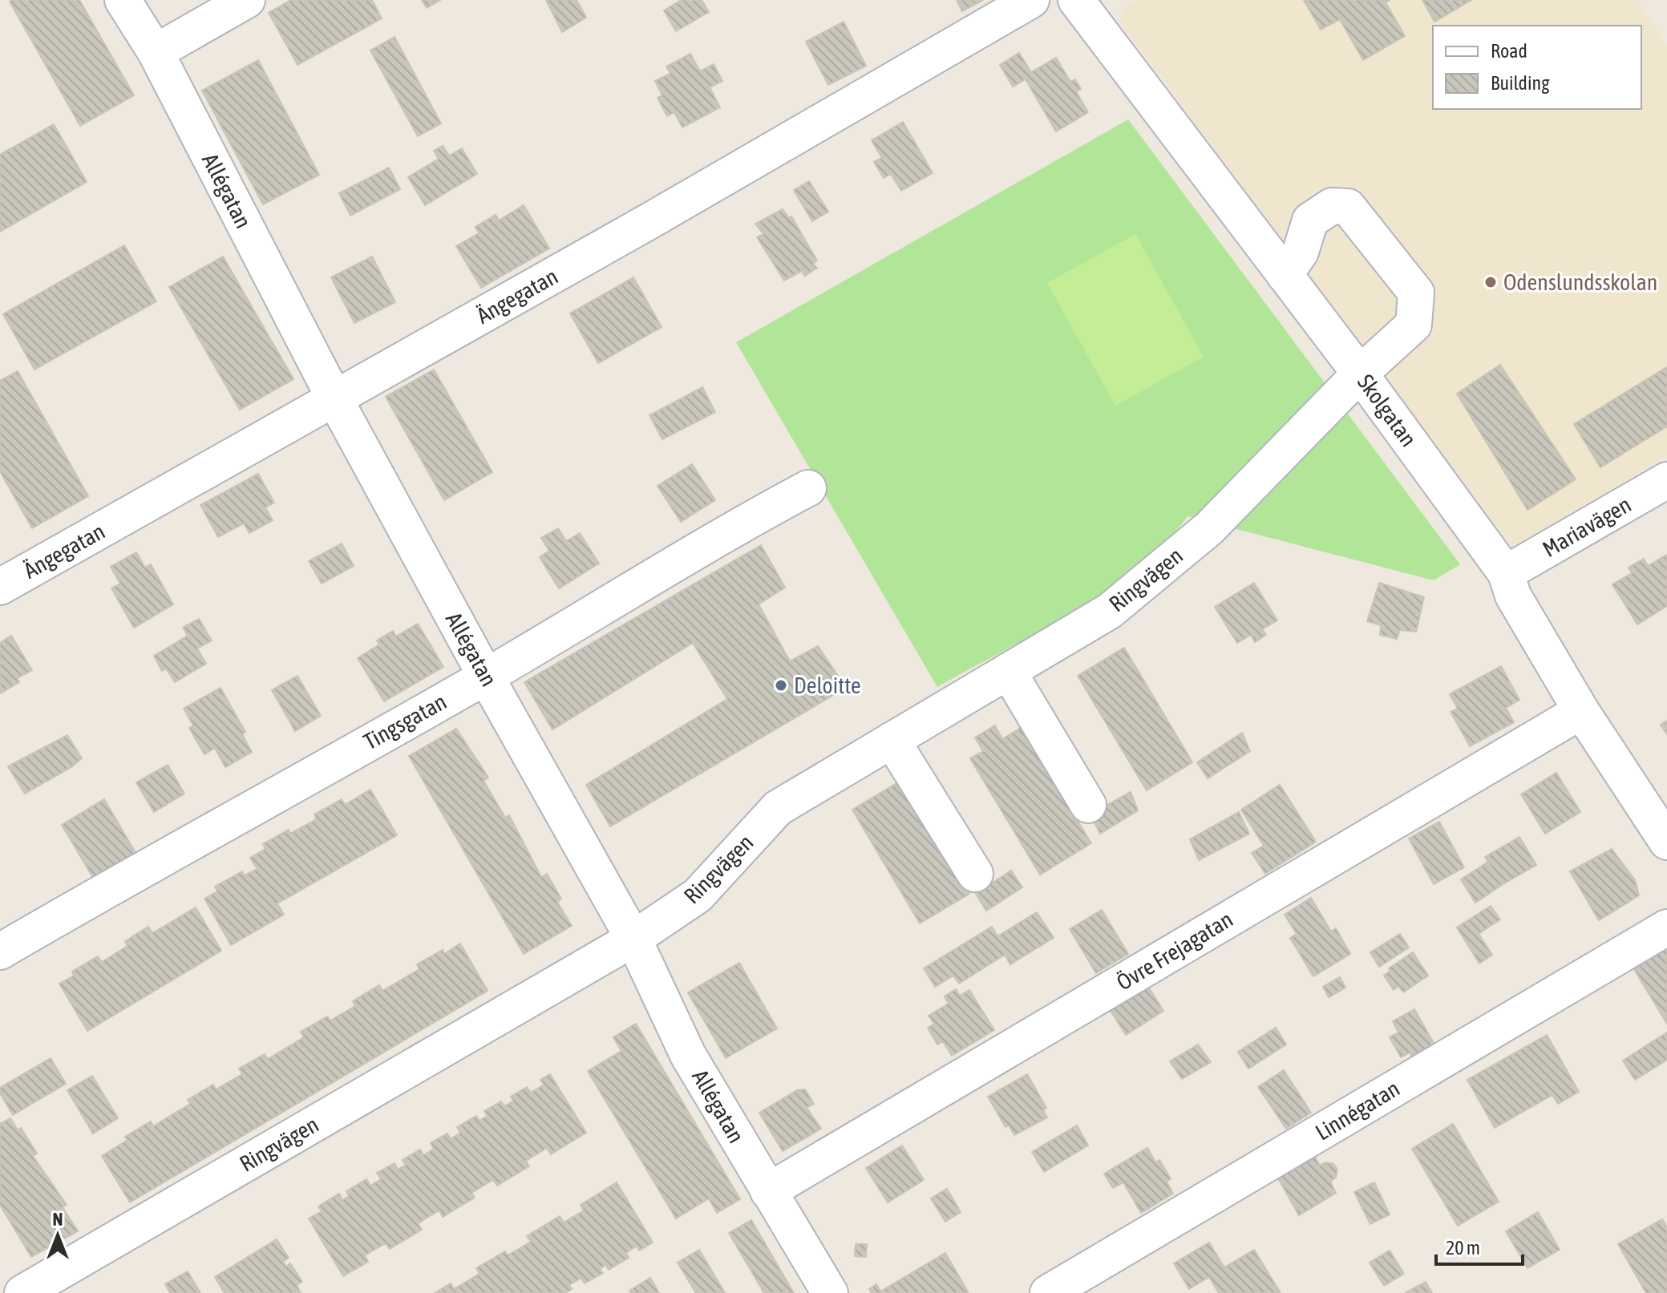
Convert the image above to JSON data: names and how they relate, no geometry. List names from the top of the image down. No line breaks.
{"streets":{"street":["Allégatan","Ängegatan","Skolgatan","Mariavägen","Ringvägen","Tingsgatan","Övre Frejagatan","Linnégatan"]},"crossings":[["Allégatan","Ängegatan"],["Allégatan","Ringvägen"],["Allégatan","Tingsgatan"],["Allégatan","Övre Frejagatan"],["Skolgatan","Mariavägen"],["Skolgatan","Ringvägen"],["Skolgatan","Övre Frejagatan"]],"places":["Odenslundsskolan","Deloitte"],"legend":["Road","Building"],"scale_bar":"20 m","north":"top"}
